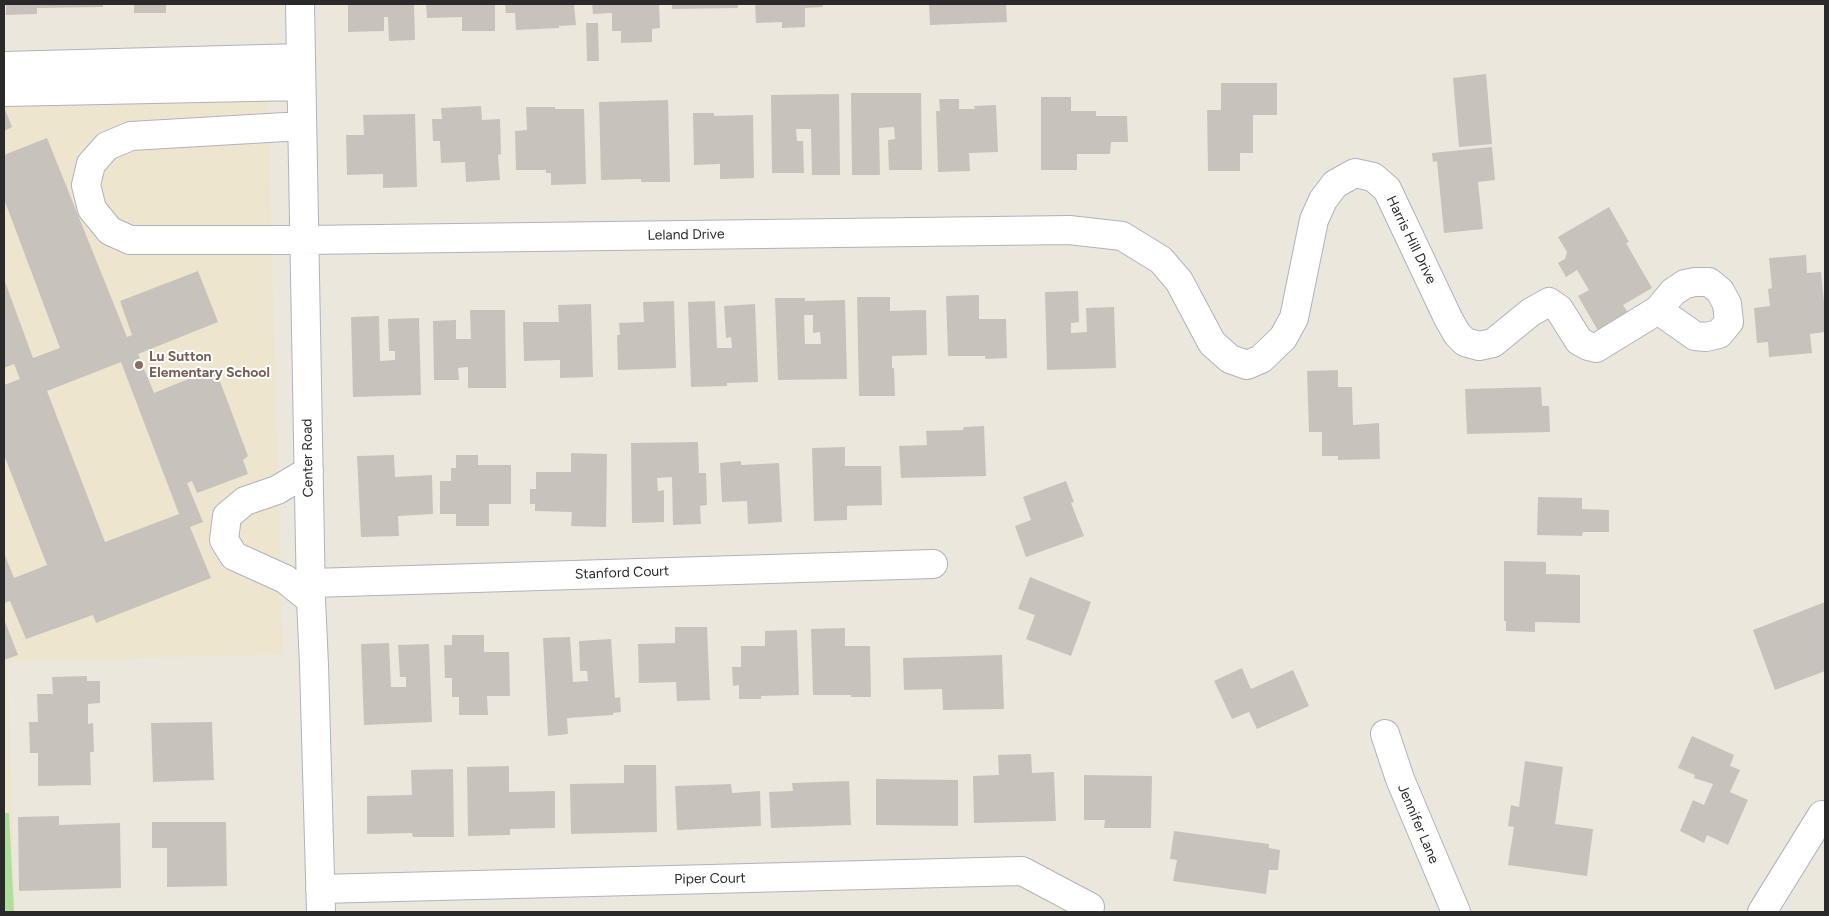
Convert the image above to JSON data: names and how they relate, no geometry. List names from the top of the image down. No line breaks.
{"streets":{"street":["Leland Drive","Harris Hill Drive","Center Road","Stanford Court","Jennifer Lane","Piper Court"]},"crossings":[["Leland Drive","Harris Hill Drive"],["Leland Drive","Center Road"],["Center Road","Stanford Court"],["Center Road","Piper Court"]],"places":["Lu Sutton Elementary School"]}
